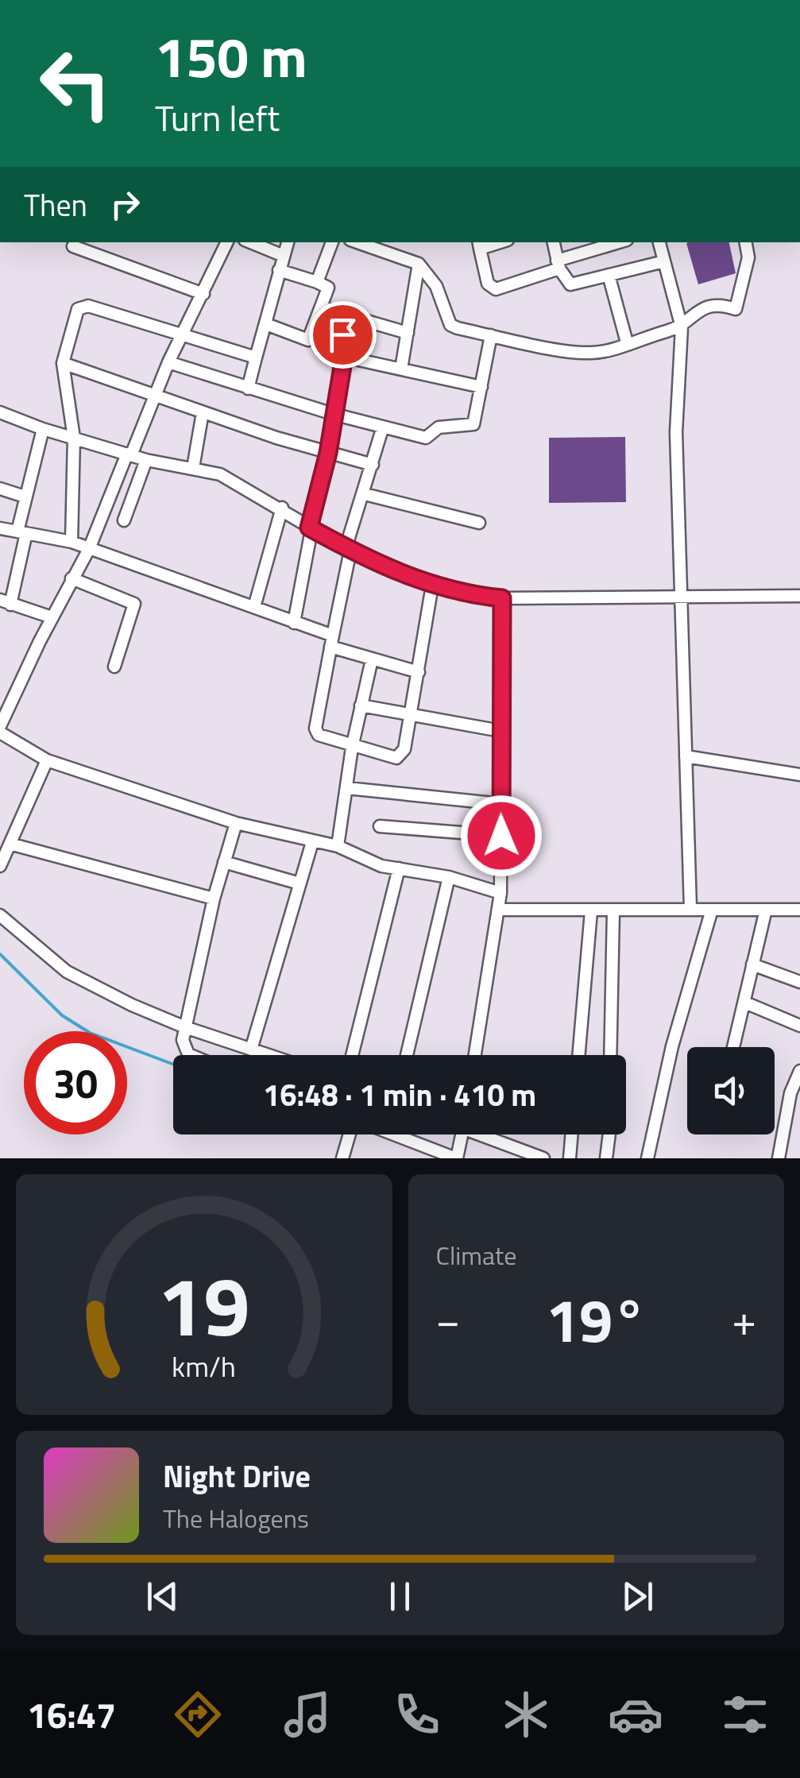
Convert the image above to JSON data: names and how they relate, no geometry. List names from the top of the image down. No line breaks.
{"page":{"turn":["150 m","Turn left"],"then":"Then","limit":"30","trip":"16:48 · 1 min · 410 m","tile":"Climate","heat":["−","19°","+"],"song":["Night Drive","The Halogens"],"tabs":"16:47","gauge":["19","km/h"]}}
